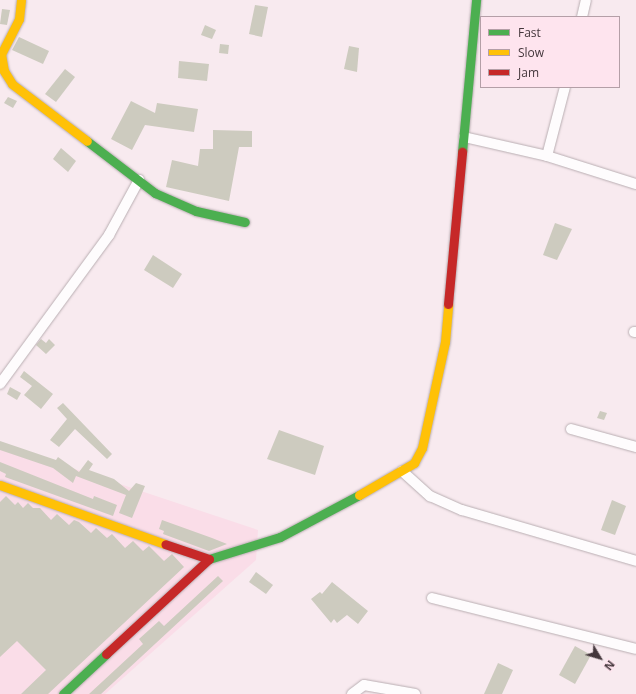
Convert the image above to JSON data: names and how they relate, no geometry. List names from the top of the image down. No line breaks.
{"legend":["Fast","Slow","Jam"],"north":"bottom right"}
